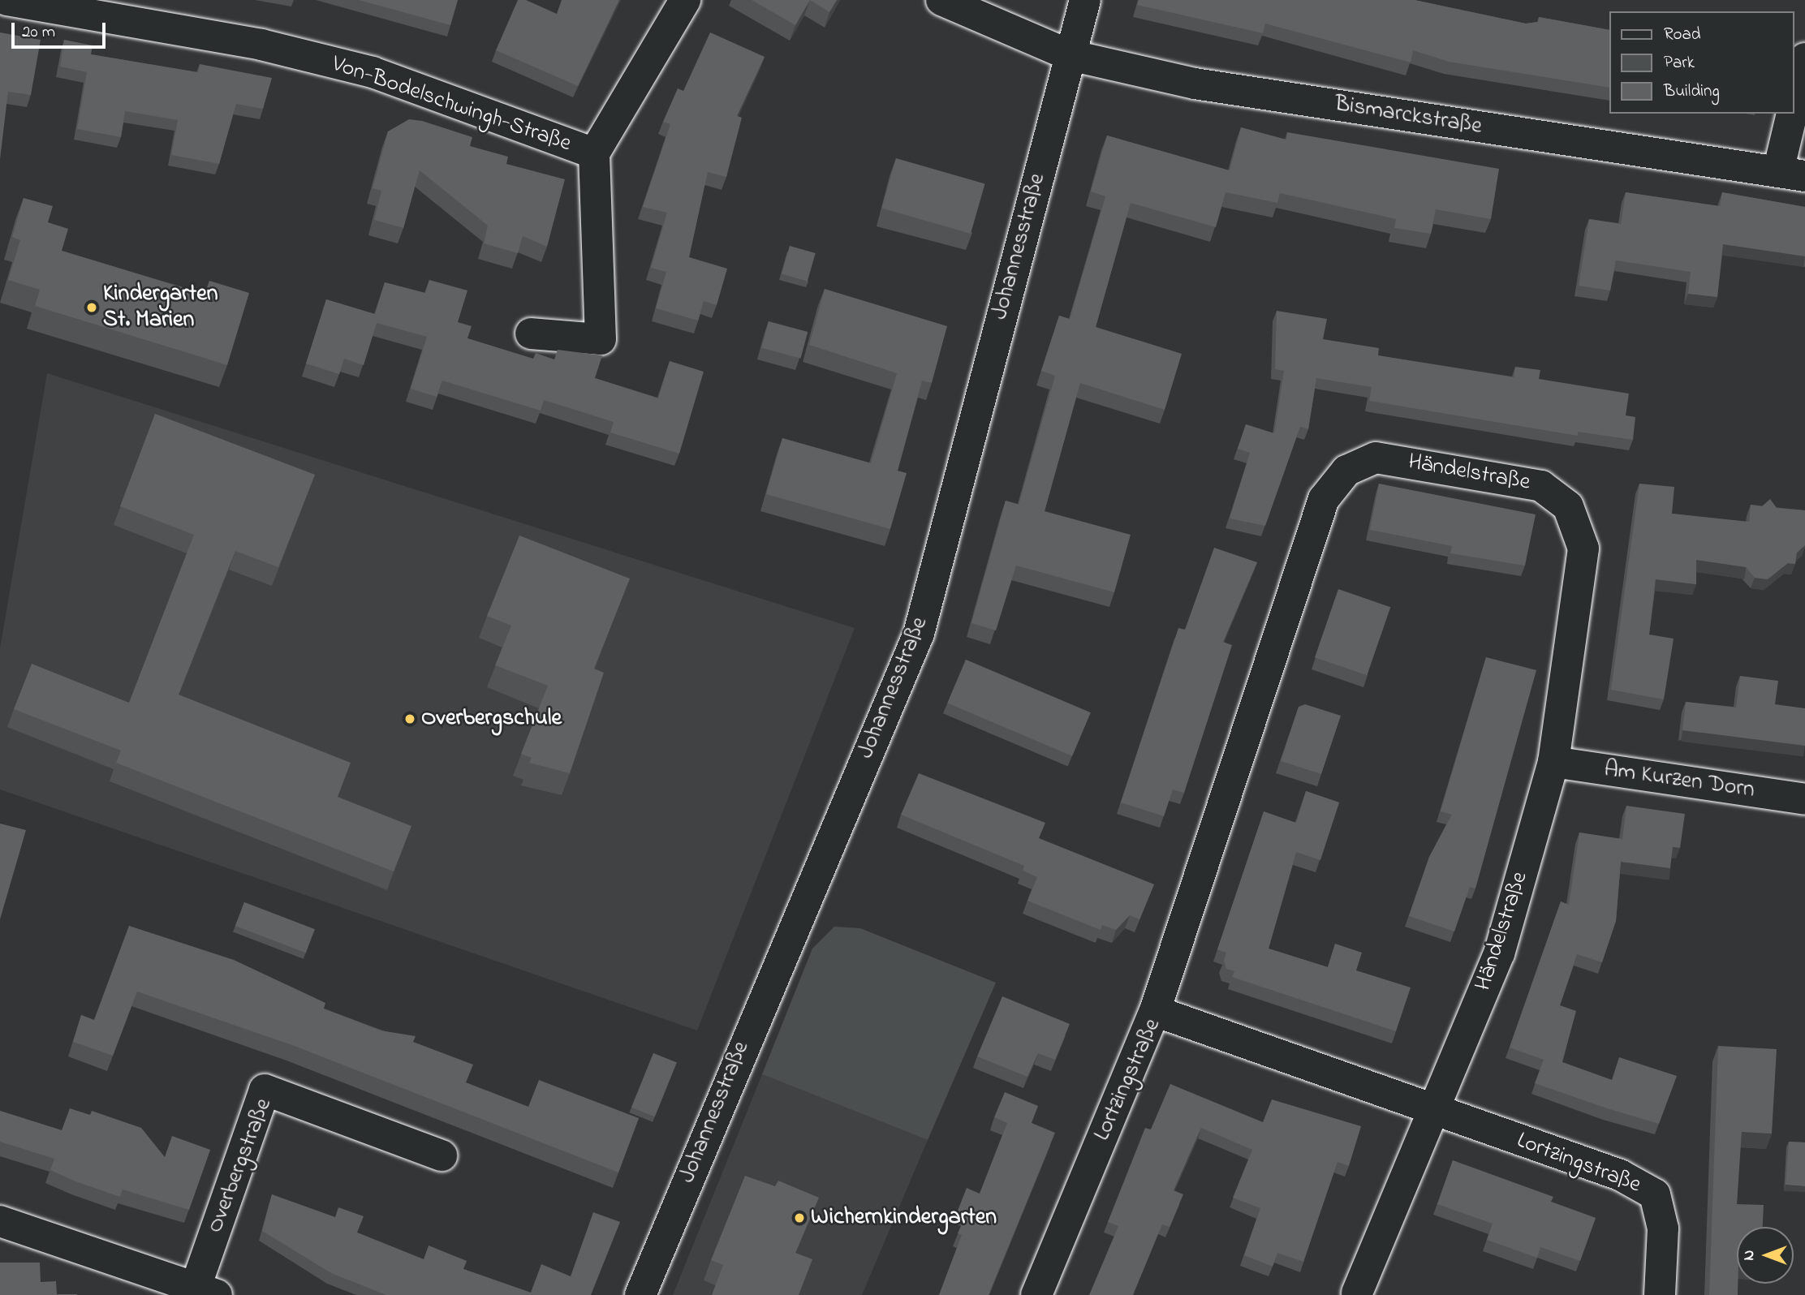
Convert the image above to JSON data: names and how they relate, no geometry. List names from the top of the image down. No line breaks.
{"streets":{"street":["Von-Bodelschwingh-Straße","Bismarckstraße","Johannesstraße","Händelstraße","Am Kurzen Dorn","Lortzingstraße","Overbergstraße"]},"crossings":[["Bismarckstraße","Johannesstraße"],["Händelstraße","Am Kurzen Dorn"],["Händelstraße","Lortzingstraße"]],"places":["Kindergarten St. Marien","Overbergschule","Wichernkindergarten"],"legend":["Road","Park","Building"],"scale_bar":"20 m","north":"left"}
